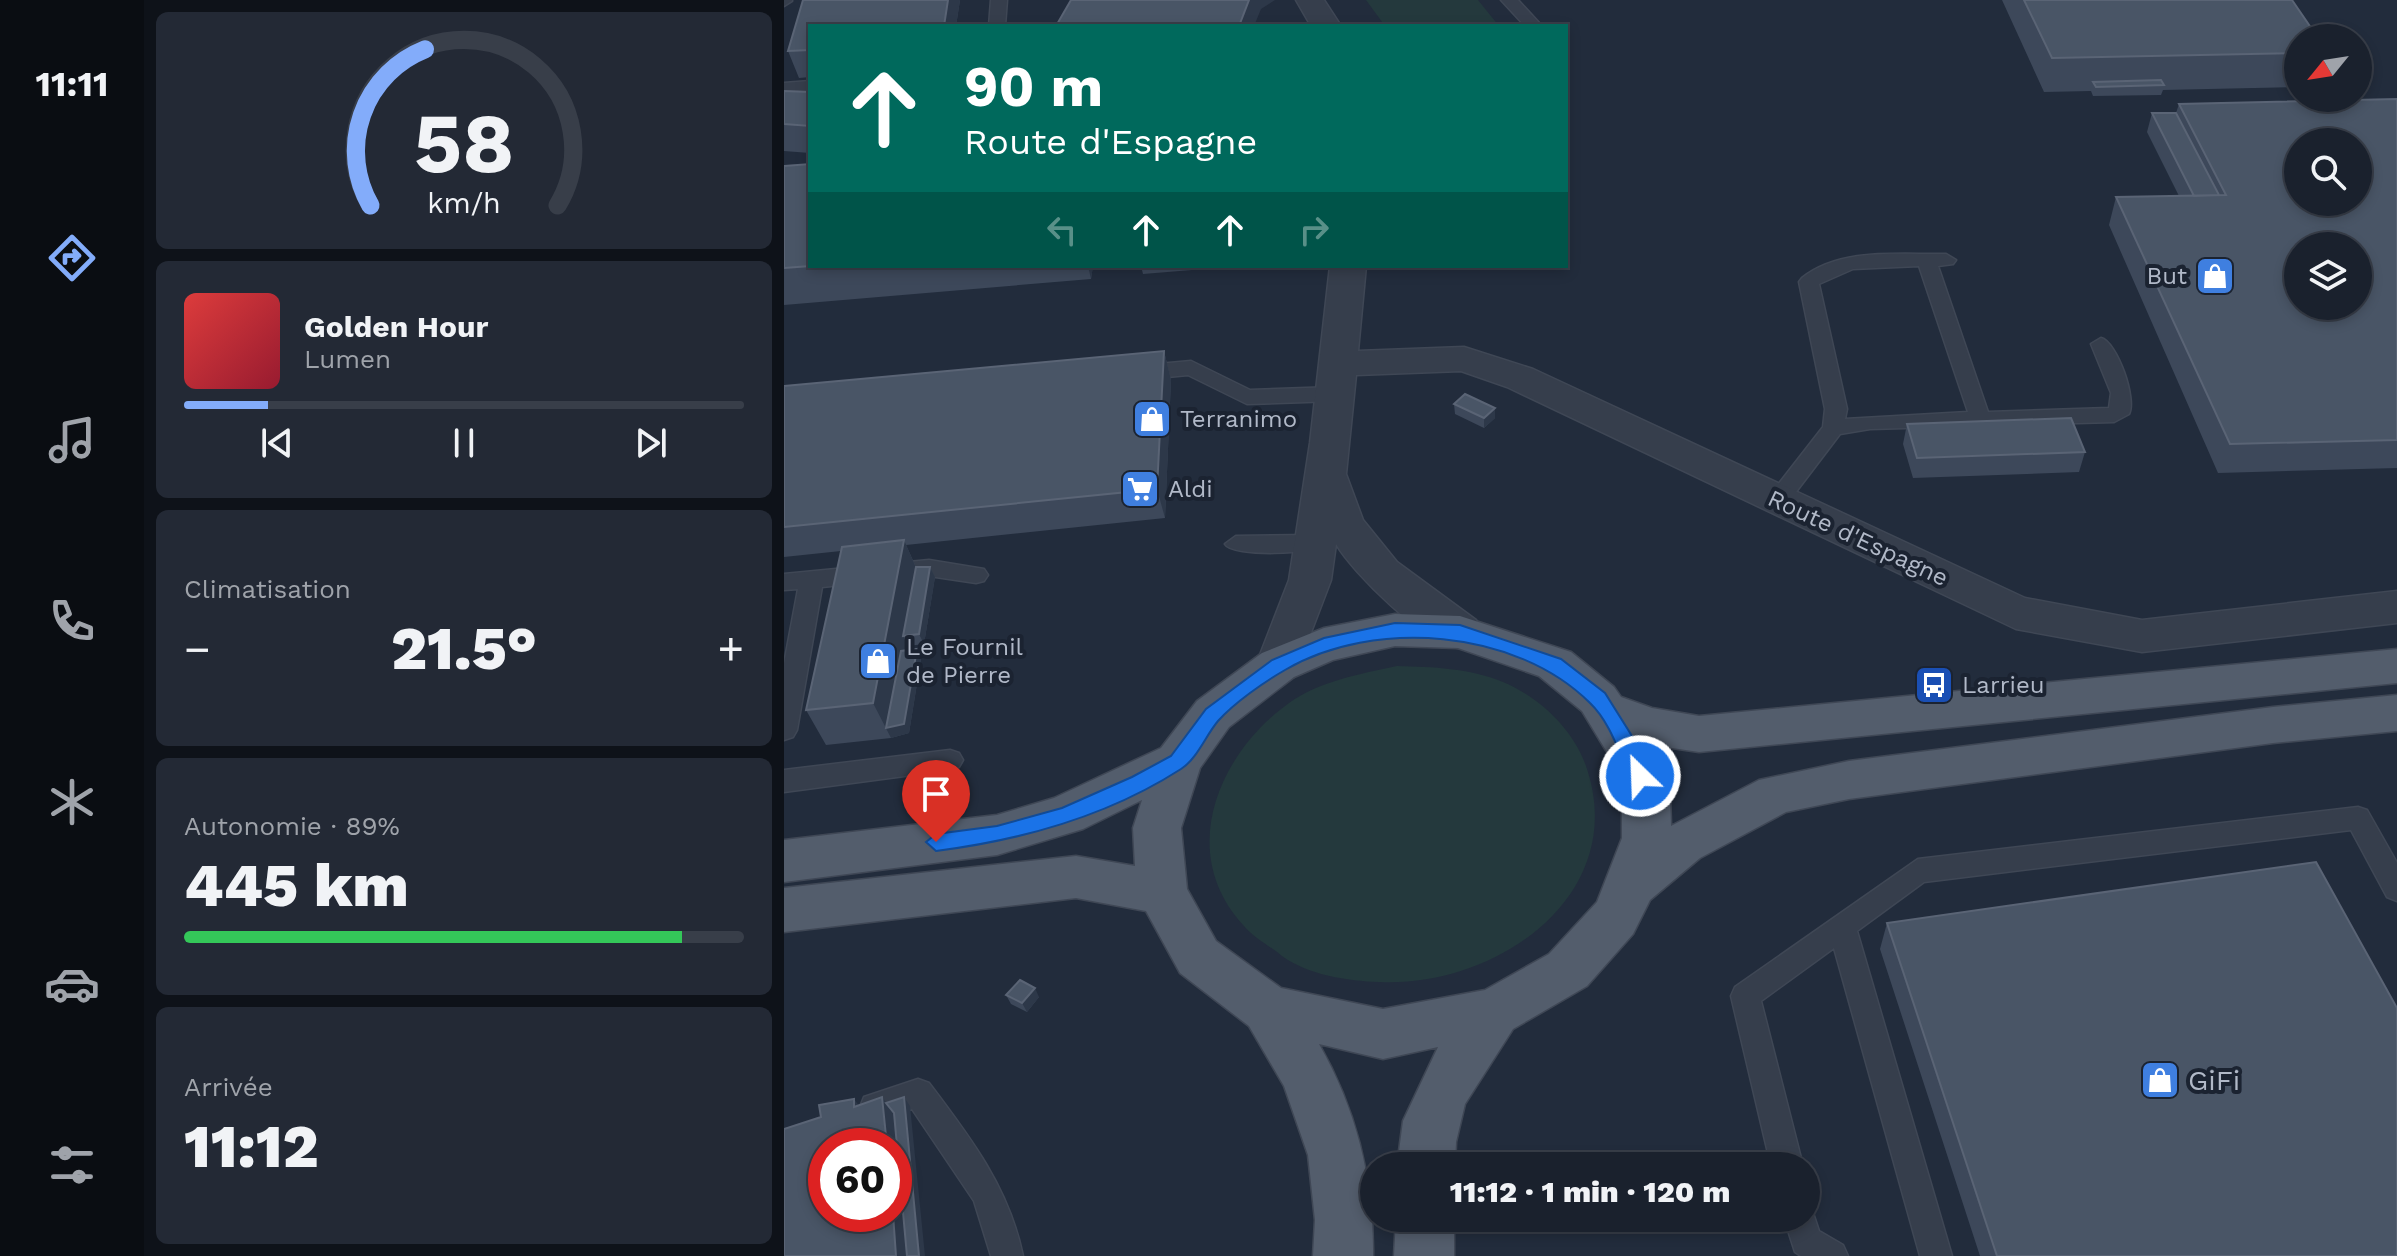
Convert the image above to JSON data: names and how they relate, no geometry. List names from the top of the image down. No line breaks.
{"streets":{"street":["Route d'Espagne"]},"places":{"shop":["But","Terranimo","Le Fournil de Pierre","GiFi"],"supermarket":["Aldi"],"bus stop":["Larrieu"]},"north":"bottom left","page":{"tabs":"11:11","turn":["90 m","Route d'Espagne"],"song":["Golden Hour","Lumen"],"tile":["Climatisation",["Autonomie · 89%","445 km"],["Arrivée","11:12"]],"heat":["−","21.5°","+"],"limit":"60","trip":"11:12 · 1 min · 120 m","gauge":["58","km/h"]}}
